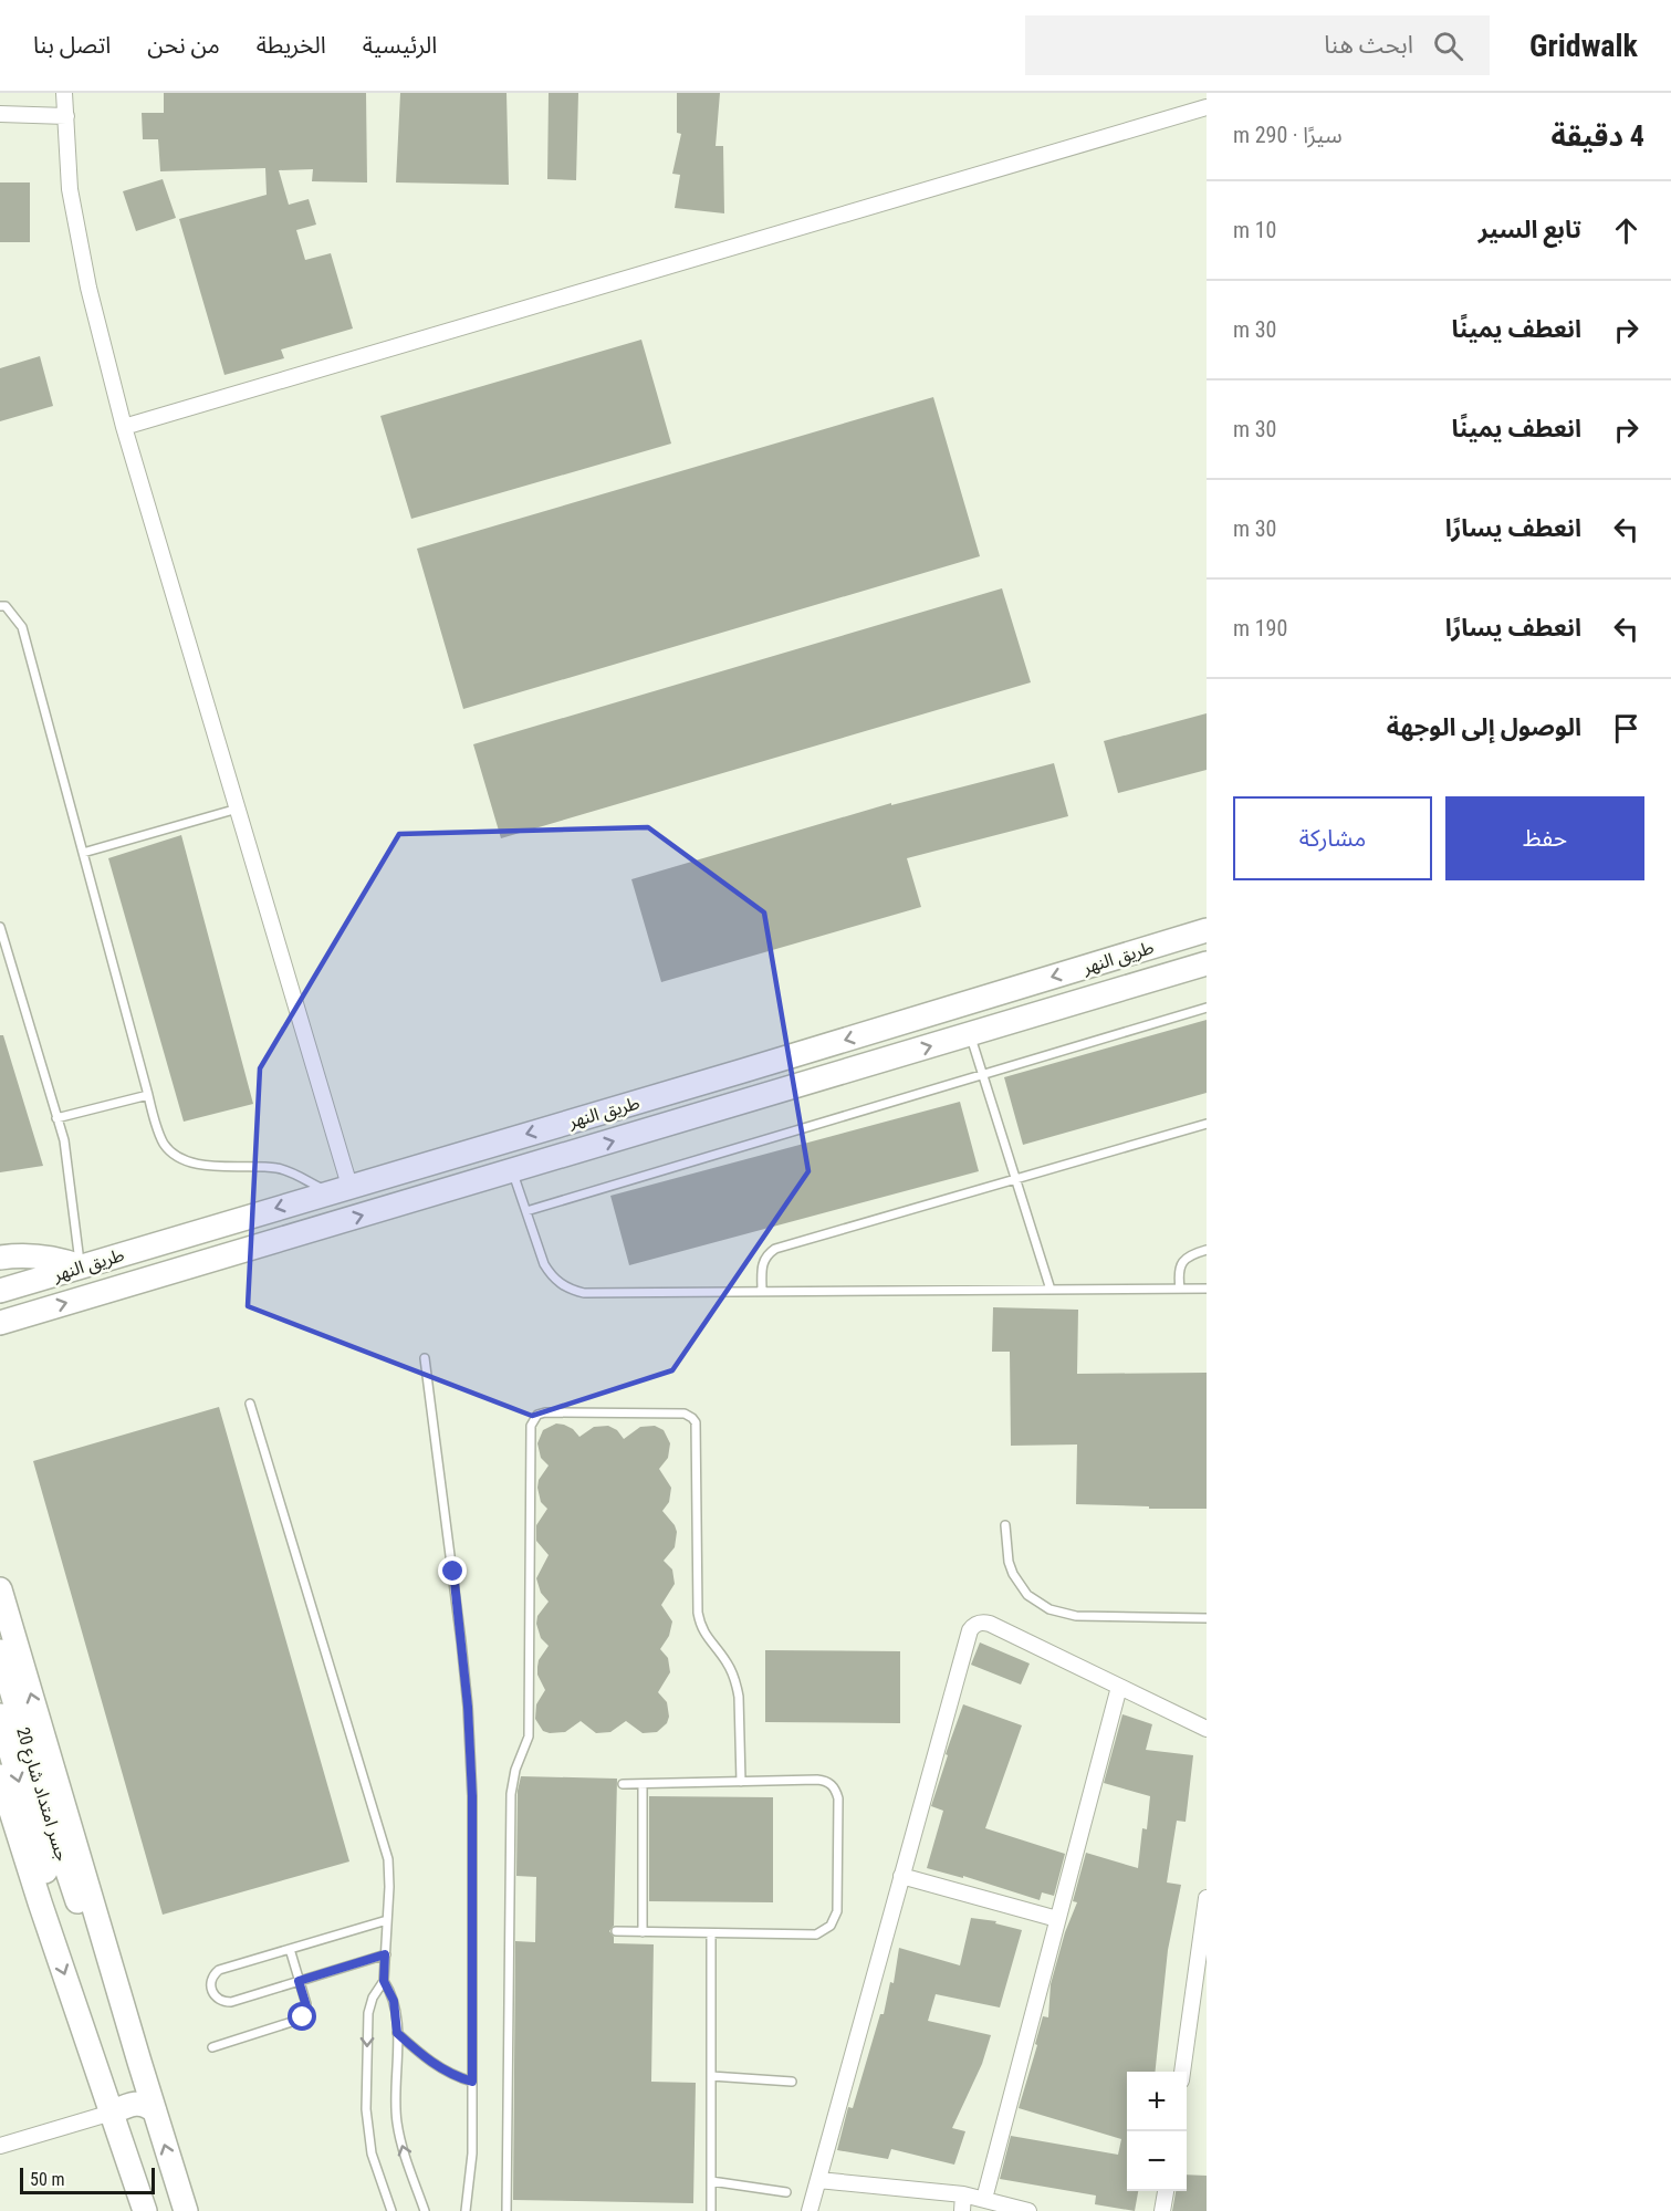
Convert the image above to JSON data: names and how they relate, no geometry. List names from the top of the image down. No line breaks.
{"streets":{"main road":["طريق النهر","جسر امتداد شارع 20"]},"scale_bar":"50 m","page":{"header":"Gridwalk","search":"ابحث هنا","nav":["الرئيسية","الخريطة","من نحن","اتصل بنا"],"heading":["4 دقيقة","سيرًا · 290 m"],"list":[["تابع السير","10 m"],["انعطف يمينًا","30 m"],["انعطف يمينًا","30 m"],["انعطف يسارًا","30 m"],["انعطف يسارًا","190 m"],"الوصول إلى الوجهة"],"buttons":["حفظ","مشاركة"],"map_buttons":["+","−"],"scale":"50 m"}}
